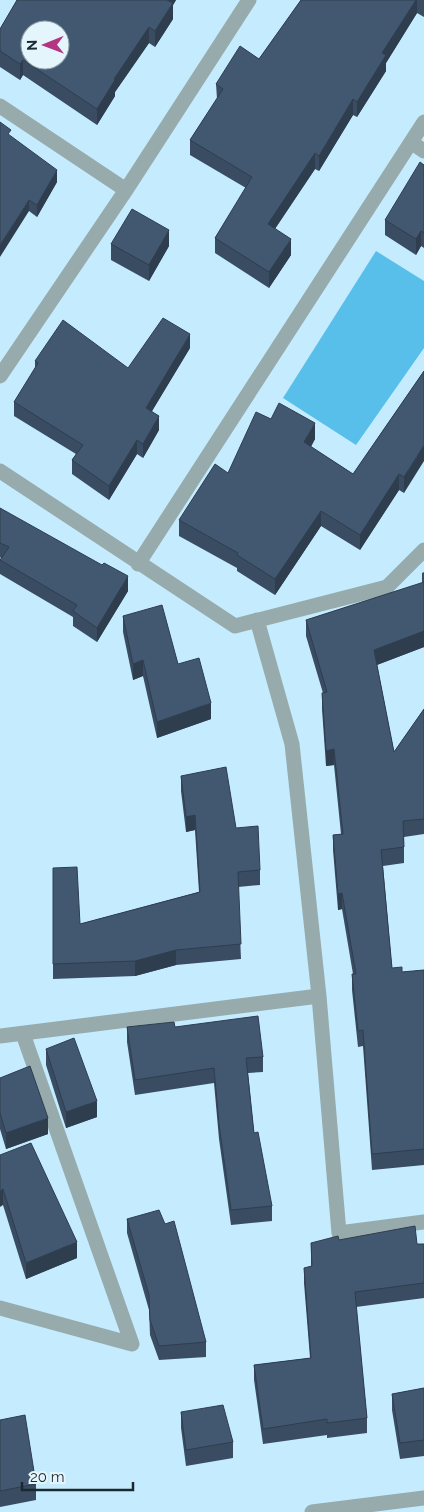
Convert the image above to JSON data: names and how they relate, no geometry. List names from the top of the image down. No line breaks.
{"scale_bar":"20 m","north":"left"}
